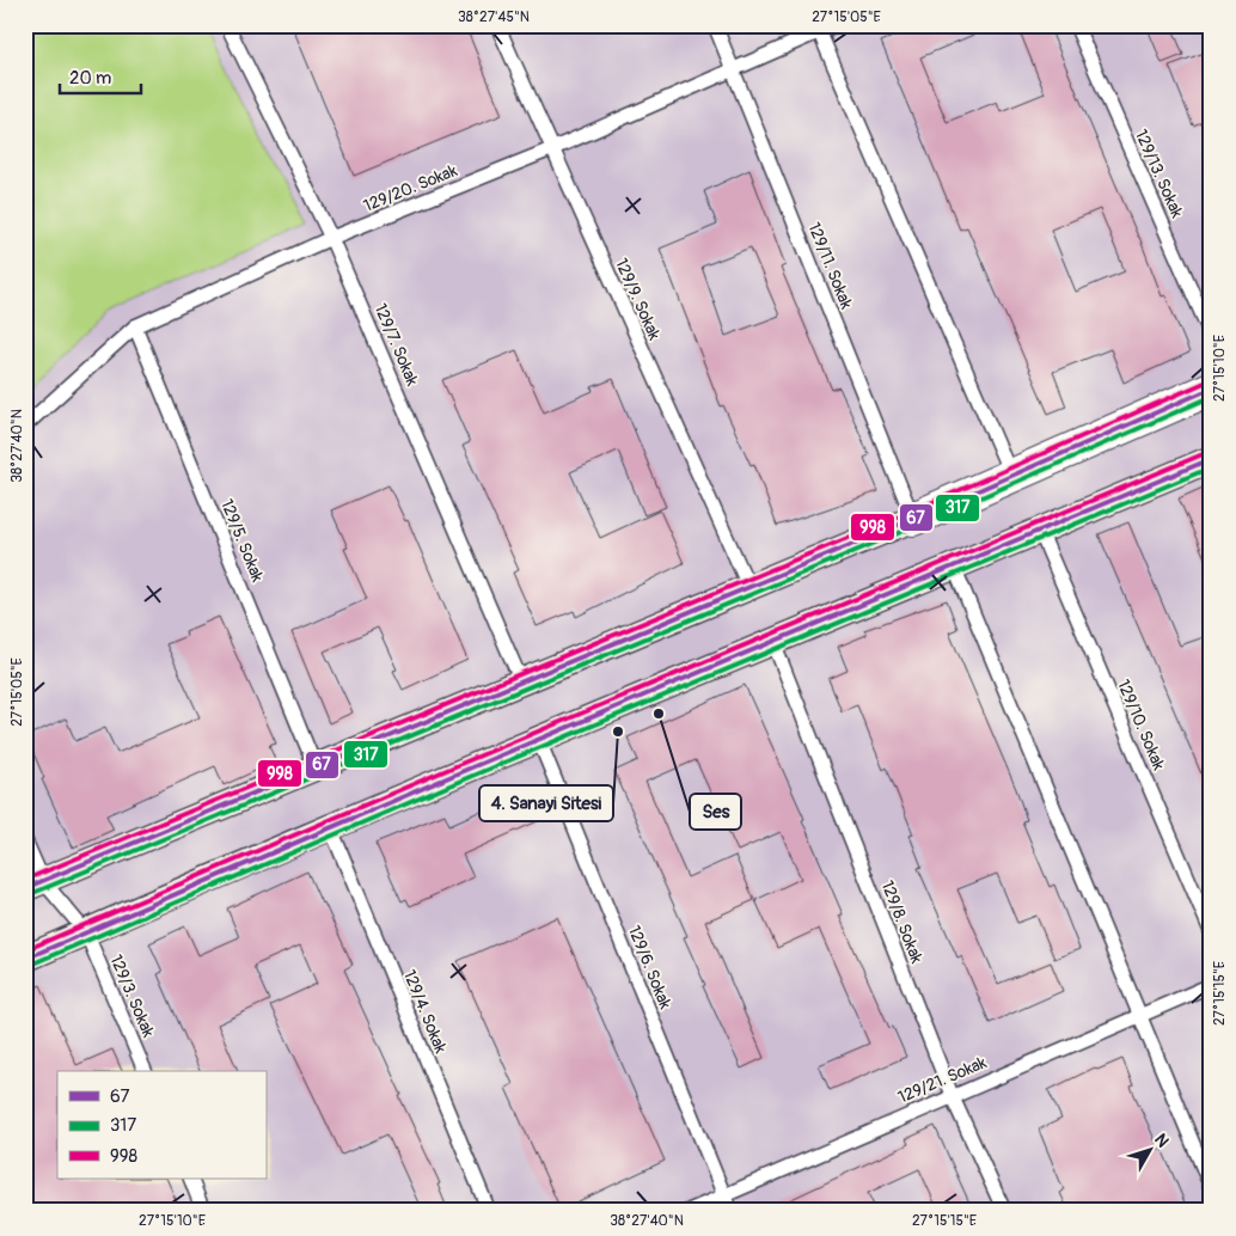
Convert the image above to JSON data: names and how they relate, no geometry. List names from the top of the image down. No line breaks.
{"streets":{"lane":["129/13. Sokak","129/20. Sokak","129/11. Sokak","129/9. Sokak","129/7. Sokak","129/5. Sokak","129/10. Sokak","129/8. Sokak","129/6. Sokak","129/3. Sokak","129/4. Sokak","129/21. Sokak"]},"crossings":[["129/20. Sokak","129/11. Sokak"],["129/20. Sokak","129/9. Sokak"],["129/20. Sokak","129/7. Sokak"],["129/20. Sokak","129/5. Sokak"],["129/8. Sokak","129/21. Sokak"],["129/6. Sokak","129/21. Sokak"]],"places":["Ses","4. Sanayi Sitesi"],"lines":["transit line 998","transit line 67","transit line 317"],"legend":["67","317","998"],"scale_bar":"20 m","north":"top right","coordinates":["38°27'45\"N","27°15'05\"E","27°15'10\"E","38°27'40\"N","27°15'15\"E"]}
